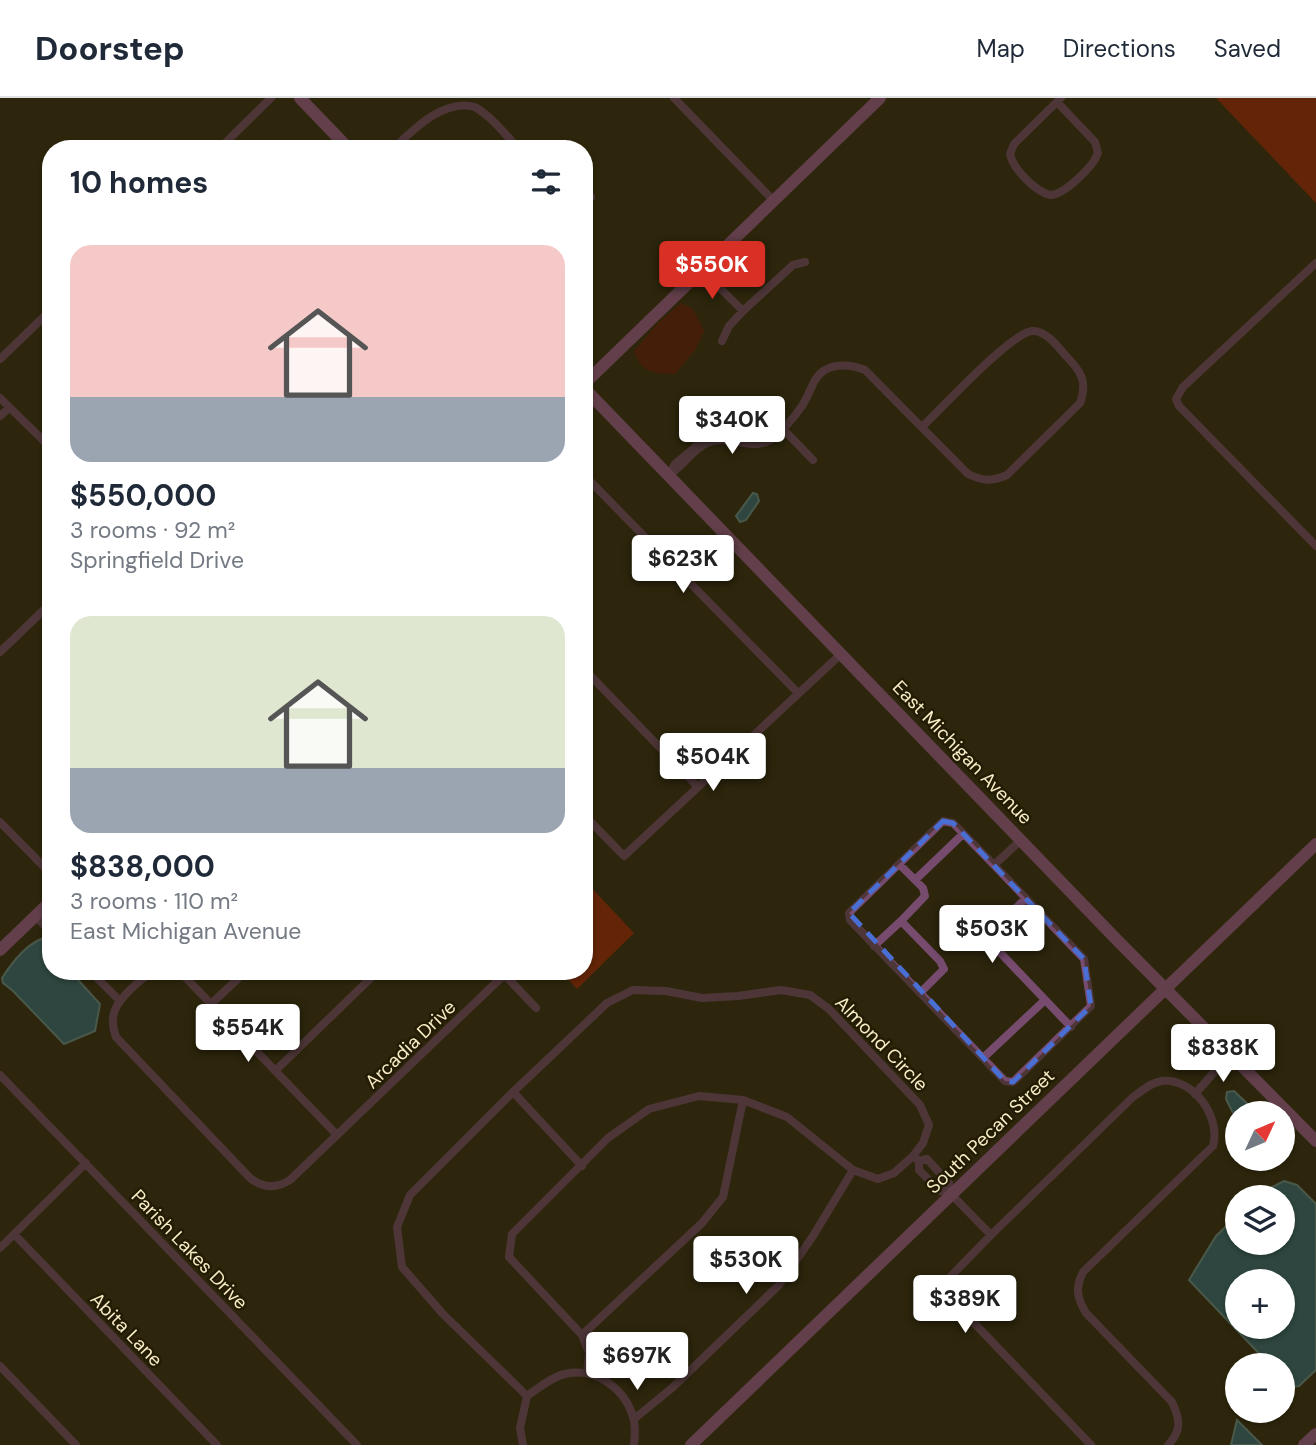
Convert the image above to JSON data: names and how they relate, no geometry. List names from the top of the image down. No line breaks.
{"streets":{"street":["East Michigan Avenue","Almond Circle","Arcadia Drive","South Pecan Street","Parish Lakes Drive","Abita Lane"]},"crossings":[["East Michigan Avenue","South Pecan Street"]],"north":"top right","page":{"header":"Doorstep","nav":["Map","Directions","Saved"],"heading":"10 homes","list":[{"name":"$550,000","note":"3 rooms · 92 m² · Springfield Drive"},{"name":"$838,000","note":"3 rooms · 110 m² · East Michigan Avenue"}],"price":["$550K","$340K","$623K","$504K","$503K","$554K","$838K","$530K","$389K","$697K"],"map_buttons":["+","−"]}}
